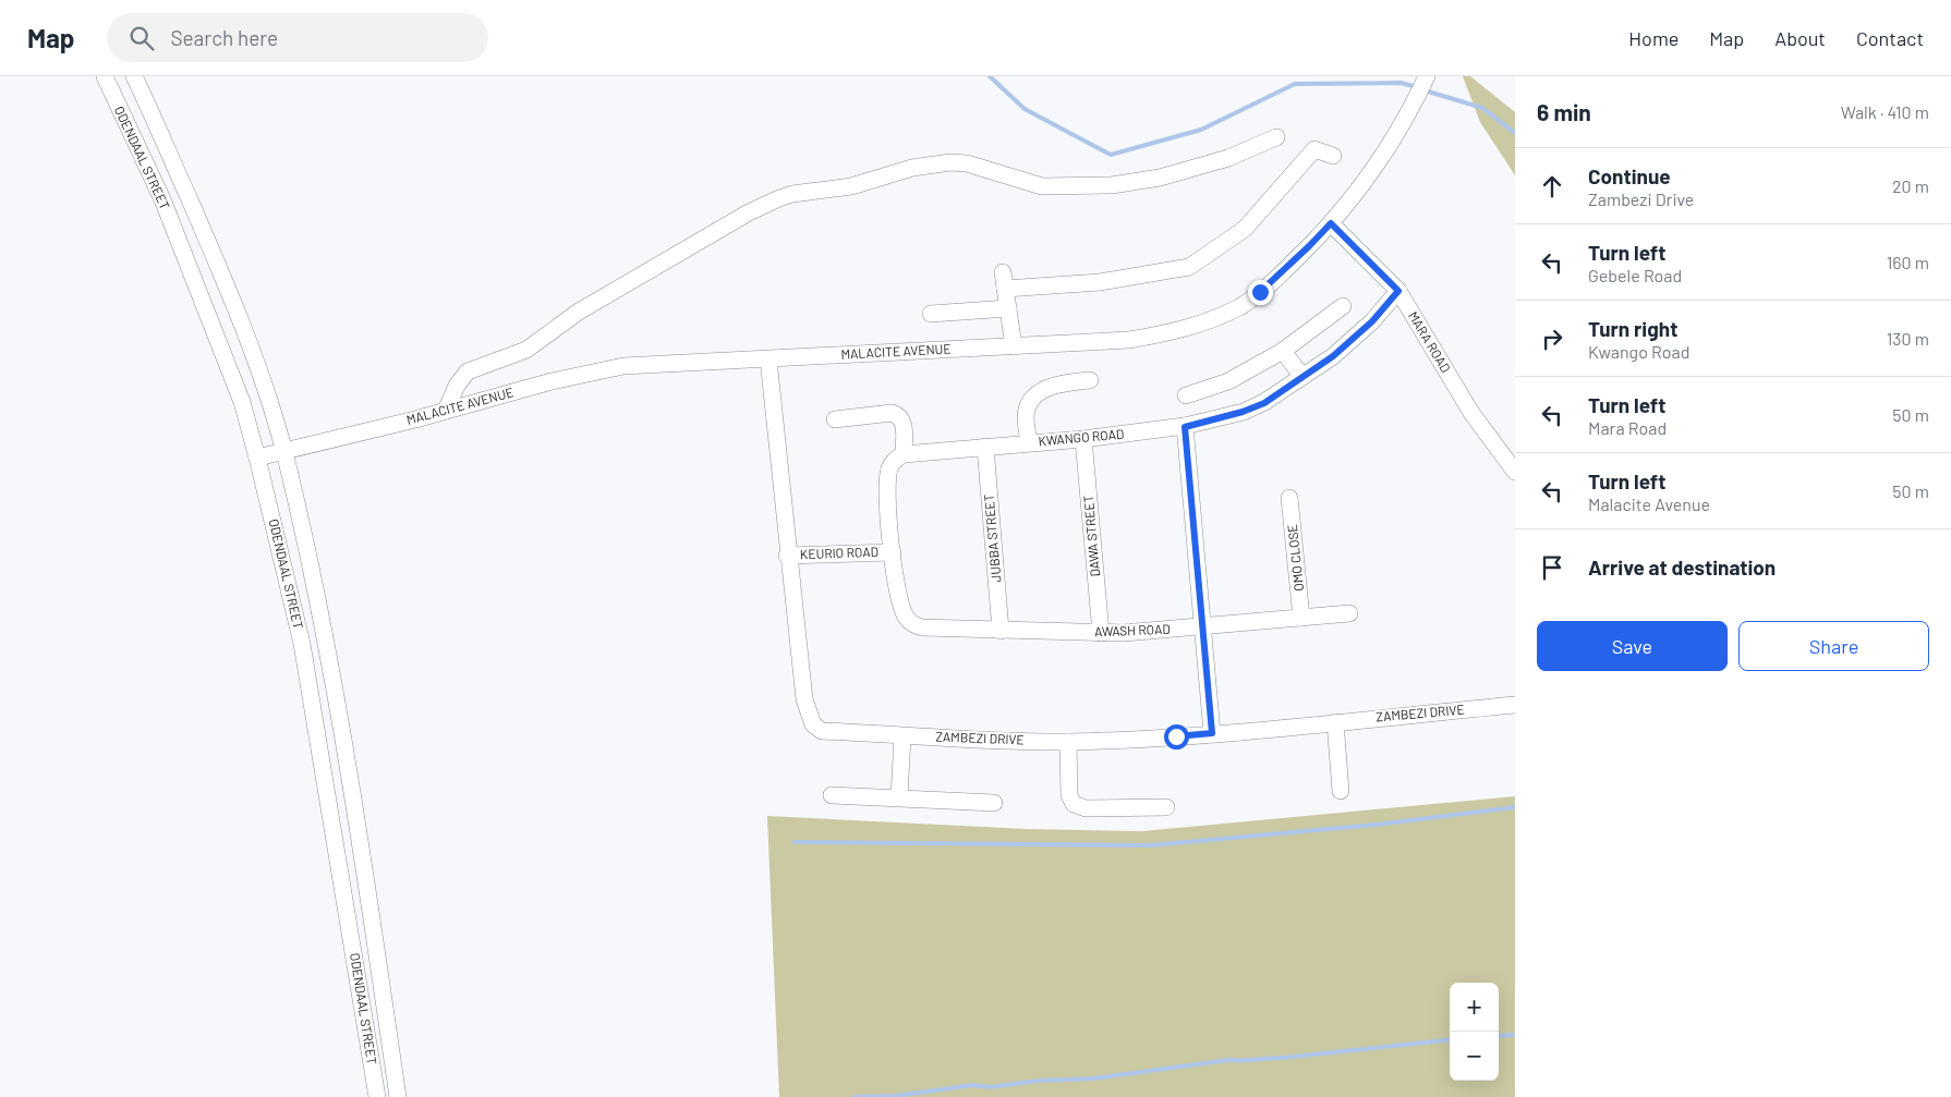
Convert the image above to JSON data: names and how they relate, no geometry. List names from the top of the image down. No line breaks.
{"streets":{"street":["ODENDAAL STREET","MARA ROAD","MALACITE AVENUE","KWANGO ROAD","DAWA STREET","JUBBA STREET","KEURIO ROAD","OMO CLOSE","AWASH ROAD","ZAMBEZI DRIVE"]},"crossings":[["ODENDAAL STREET","MALACITE AVENUE"],["MARA ROAD","MALACITE AVENUE"],["MARA ROAD","KWANGO ROAD"],["MALACITE AVENUE","ZAMBEZI DRIVE"],["KWANGO ROAD","DAWA STREET"],["KWANGO ROAD","JUBBA STREET"],["DAWA STREET","AWASH ROAD"],["JUBBA STREET","AWASH ROAD"],["KEURIO ROAD","AWASH ROAD"],["KEURIO ROAD","ZAMBEZI DRIVE"],["OMO CLOSE","AWASH ROAD"]],"page":{"header":"Map","search":"Search here","nav":["Home","Map","About","Contact"],"heading":["6 min","Walk · 410 m"],"list":[["Continue","Zambezi Drive","20 m"],["Turn left","Gebele Road","160 m"],["Turn right","Kwango Road","130 m"],["Turn left","Mara Road","50 m"],["Turn left","Malacite Avenue","50 m"],"Arrive at destination"],"buttons":["Save","Share"],"map_buttons":["+","−"]}}
